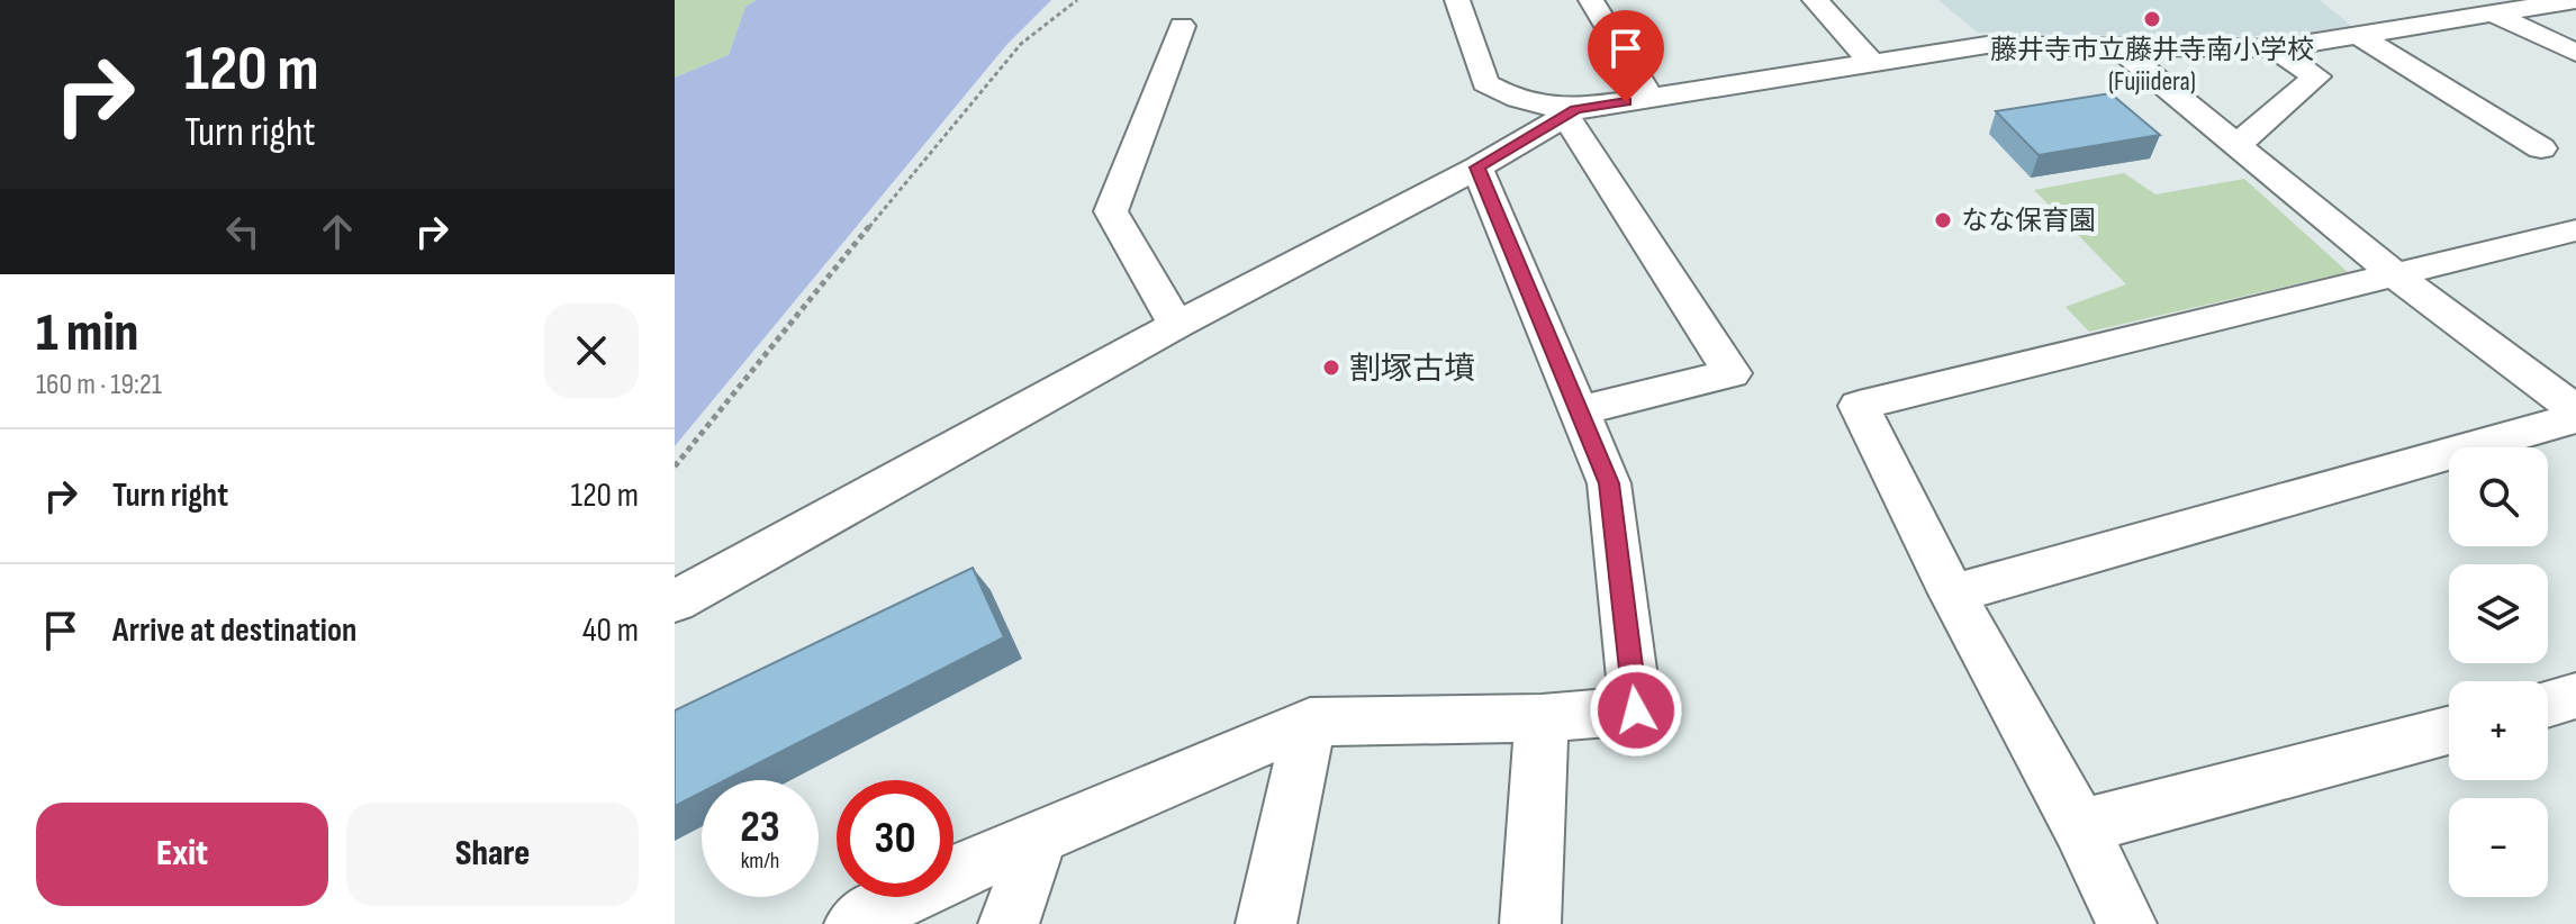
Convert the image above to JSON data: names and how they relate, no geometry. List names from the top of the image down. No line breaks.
{"places":["藤井寺市立藤井寺南小学校 (Fujiidera)","なな保育園","割塚古墳"],"page":{"turn":["120 m","Turn right"],"heading":["1 min","160 m · 19:21"],"list":[{"name":"Turn right","value":"120 m"},{"name":"Arrive at destination","value":"40 m"}],"map_buttons":["+","−"],"speed":"23 km/h","limit":"30","buttons":["Exit","Share"]}}
